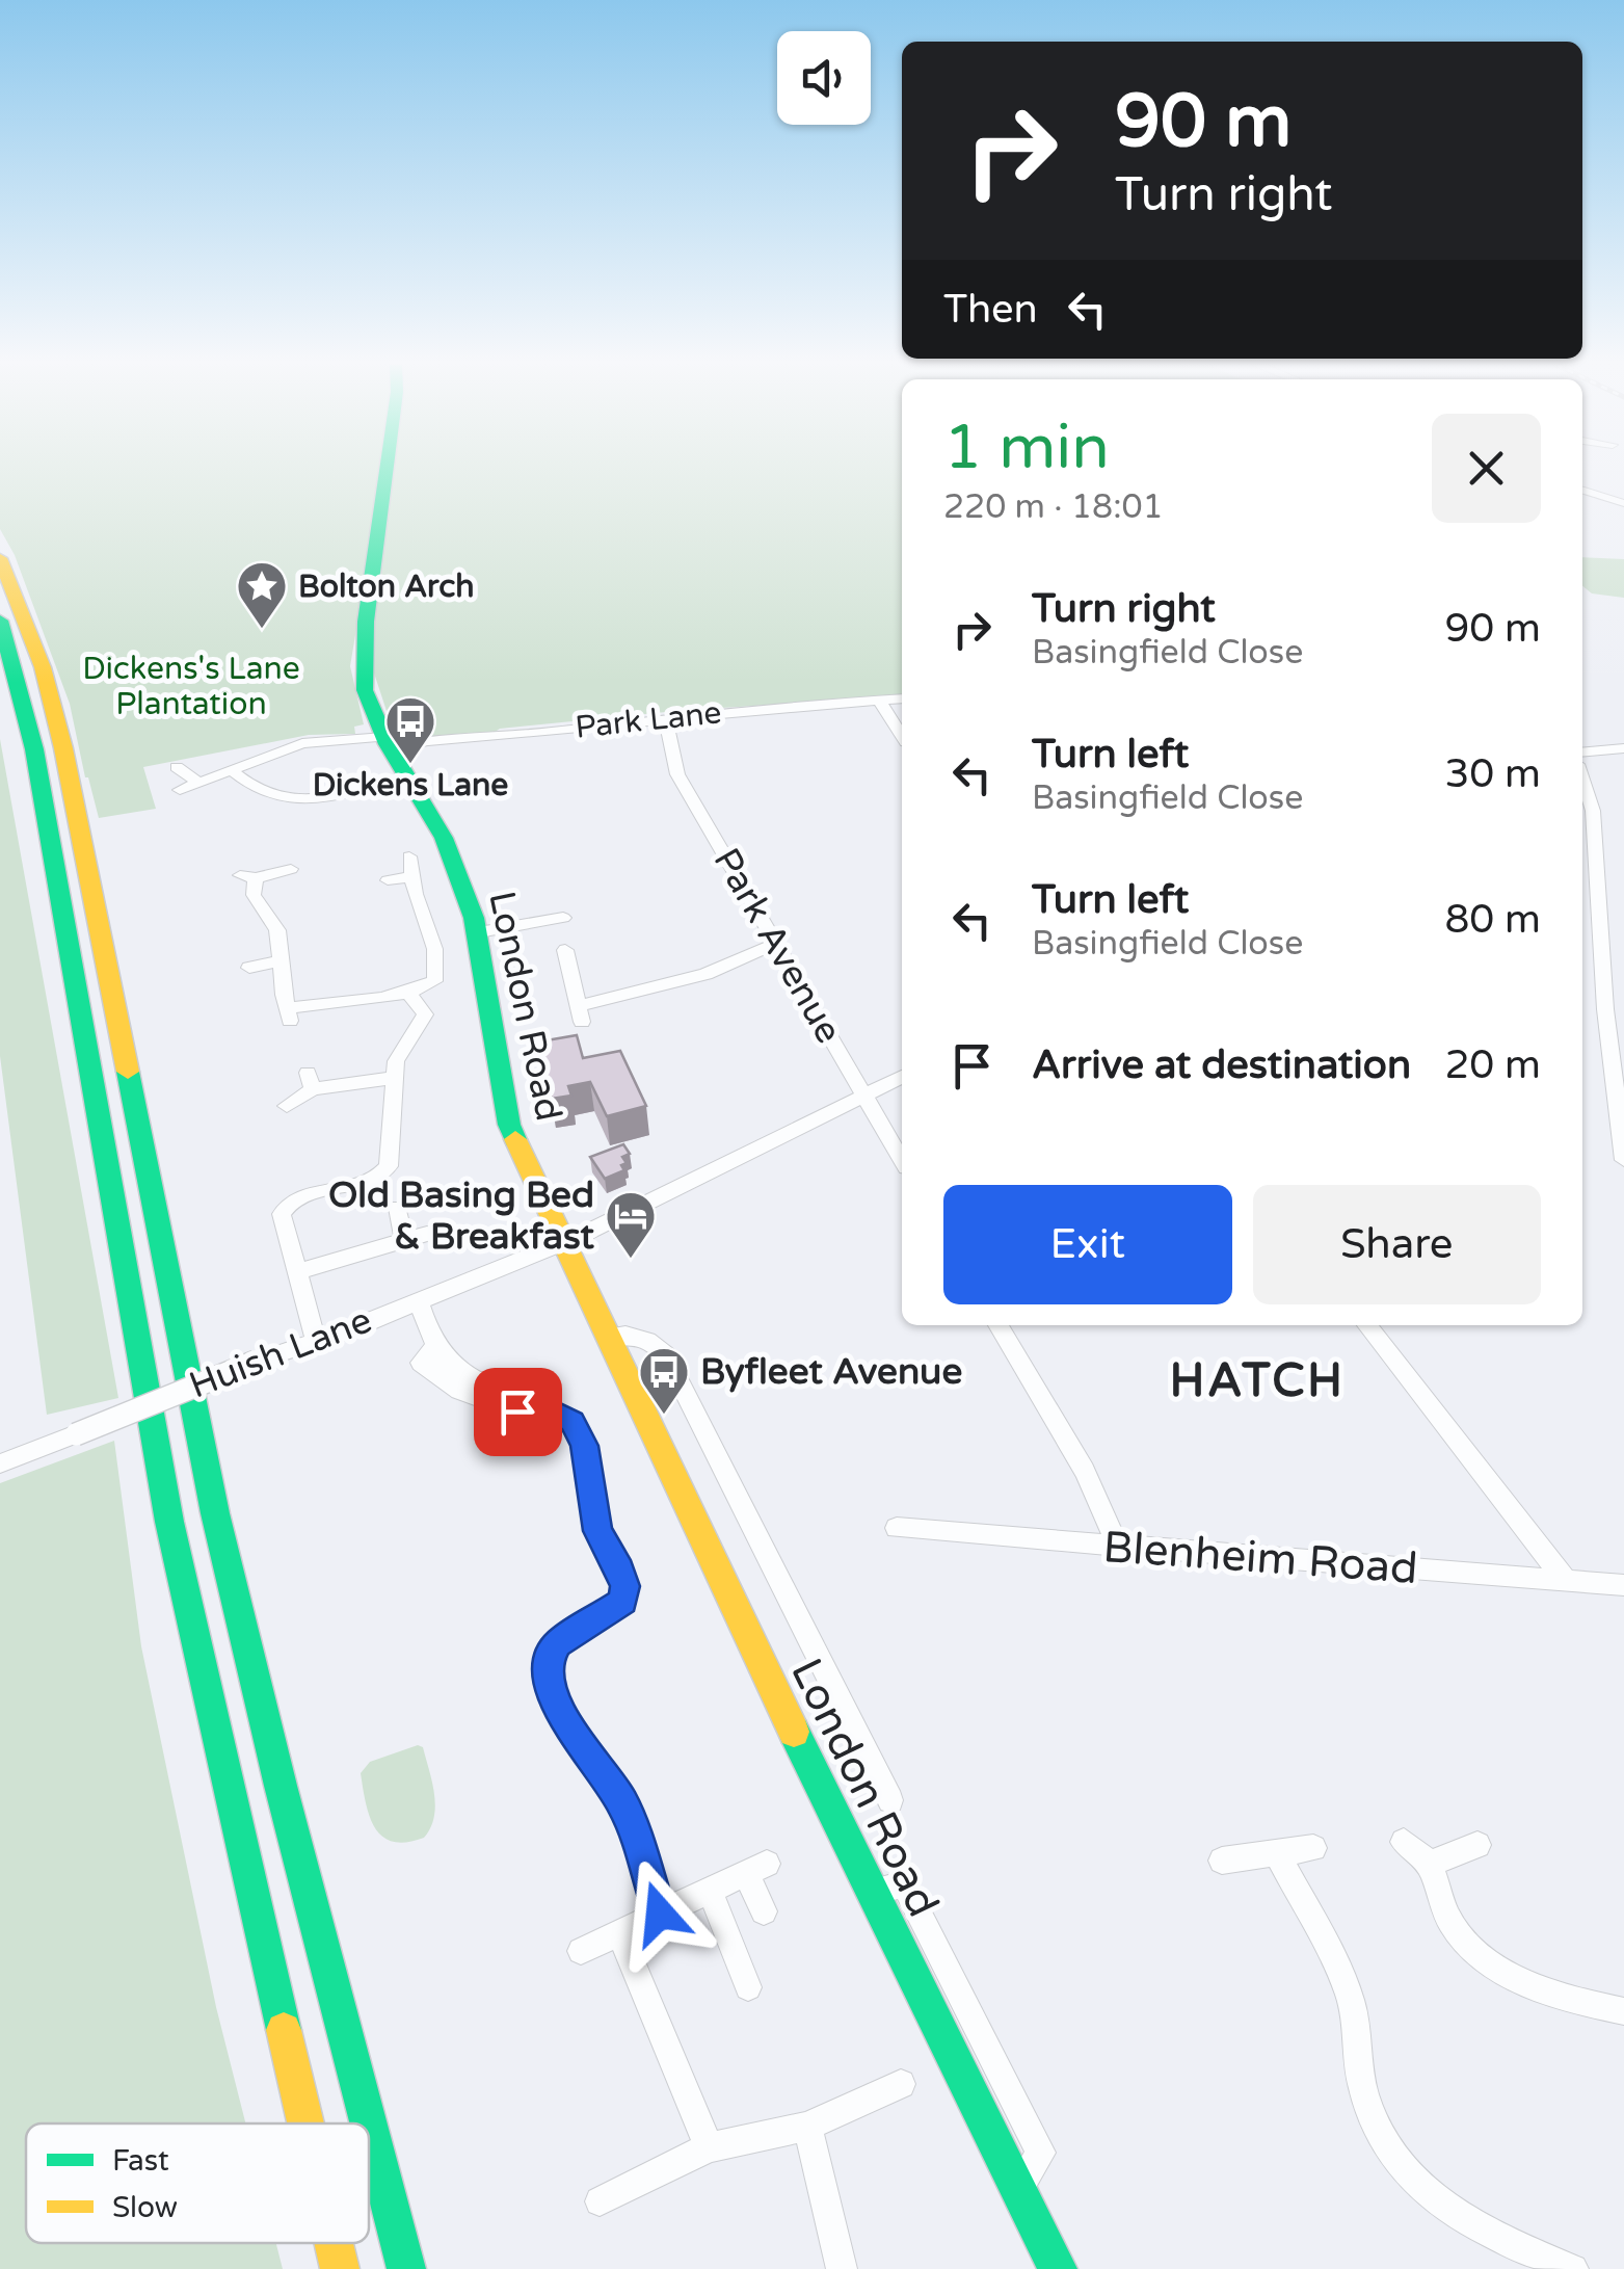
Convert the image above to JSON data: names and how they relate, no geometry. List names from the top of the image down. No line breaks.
{"streets":{"main road":["London Road"],"street":["Park Lane","Park Avenue","Huish Lane","Blenheim Road"]},"crossings":[["Park Lane","Park Avenue"],["Park Lane","London Road"],["London Road","Huish Lane"]],"districts":["HATCH"],"parks":["Dickens's Lane Plantation"],"places":{"place":["Bolton Arch"],"bus stop":["Dickens Lane","Byfleet Avenue"],"hotel":["Old Basing Bed & Breakfast"]},"legend":["Fast","Slow"],"page":{"turn":["90 m","Turn right"],"then":"Then","heading":["1 min","220 m · 18:01"],"list":[{"name":"Turn right","note":"Basingfield Close","value":"90 m"},{"name":"Turn left","note":"Basingfield Close","value":"30 m"},{"name":"Turn left","note":"Basingfield Close","value":"80 m"},{"name":"Arrive at destination","value":"20 m"}],"buttons":["Exit","Share"]}}
